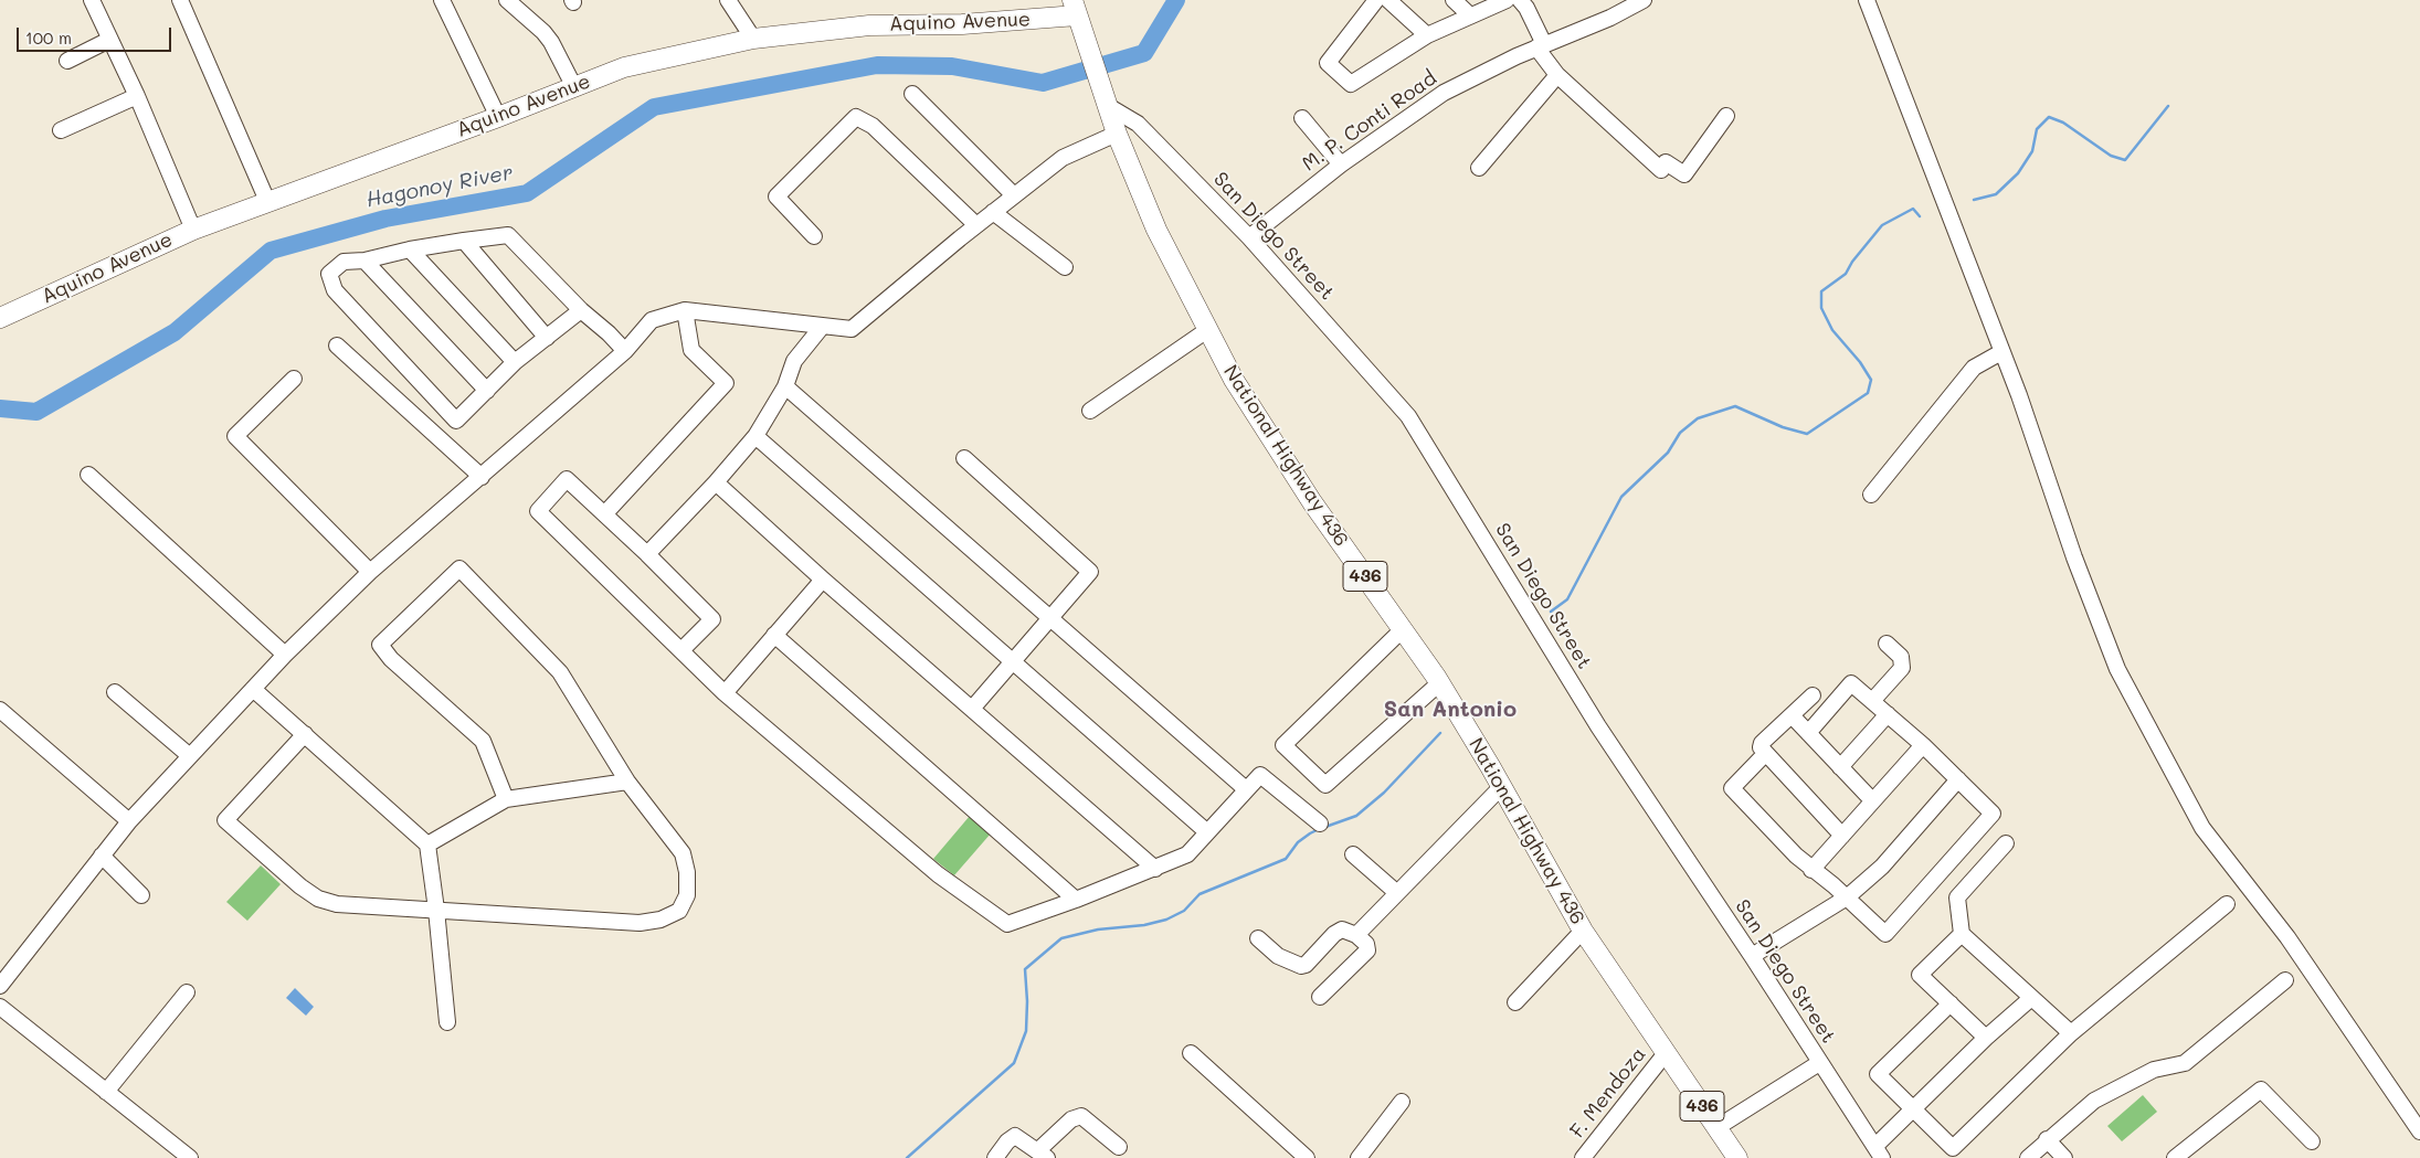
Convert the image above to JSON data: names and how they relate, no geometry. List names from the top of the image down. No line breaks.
{"streets":{"main road":["Aquino Avenue","National Highway 436","436"],"street":["M. P. Conti Road","San Diego Street","F. Mendoza"]},"crossings":[["Aquino Avenue","National Highway 436"],["M. P. Conti Road","San Diego Street"],["San Diego Street","National Highway 436"],["National Highway 436","F. Mendoza"]],"districts":["San Antonio"],"water":["Hagonoy River"],"scale_bar":"100 m"}
